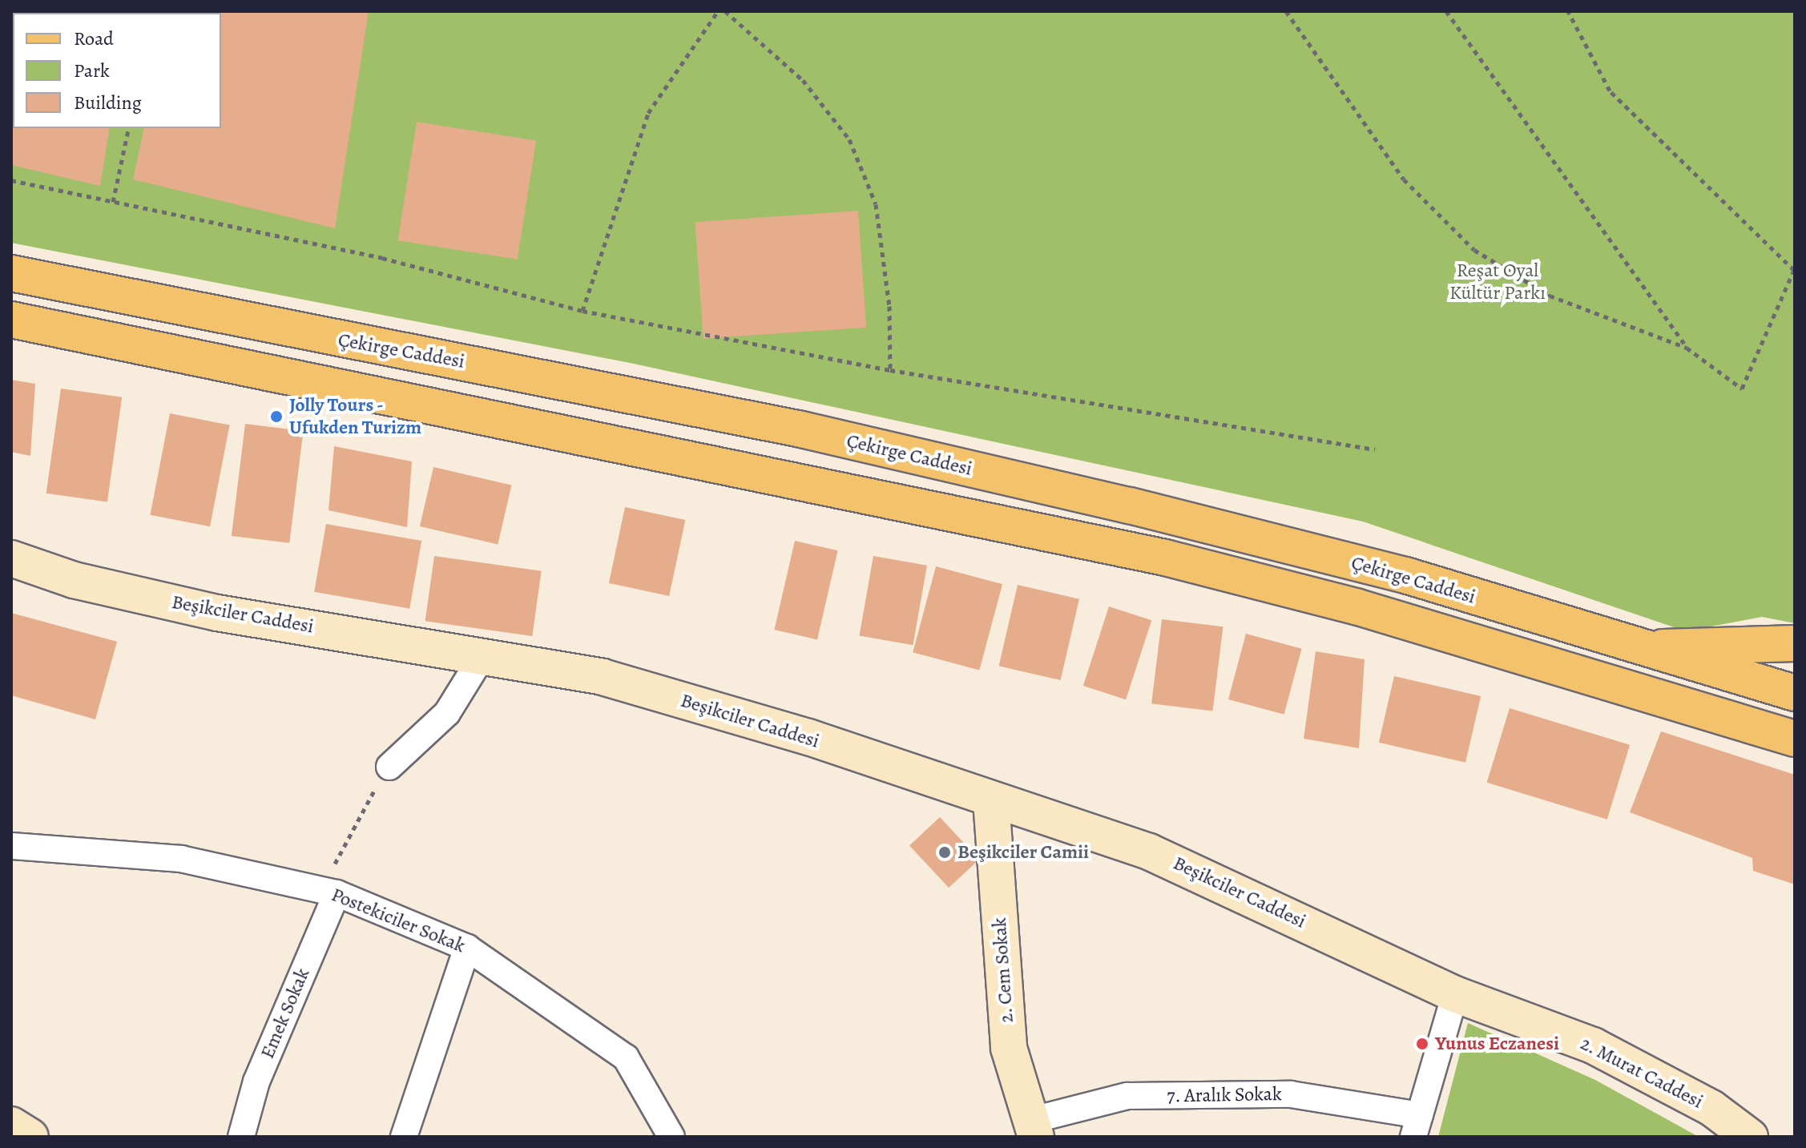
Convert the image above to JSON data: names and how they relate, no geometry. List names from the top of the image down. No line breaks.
{"streets":{"main road":["Çekirge Caddesi","Beşikciler Caddesi","2. Cem Sokak","2. Murat Caddesi"],"street":["Postekiciler Sokak","Emek Sokak","7. Aralık Sokak"]},"crossings":[["Beşikciler Caddesi","2. Cem Sokak"],["Beşikciler Caddesi","2. Murat Caddesi"],["Postekiciler Sokak","Emek Sokak"],["2. Cem Sokak","7. Aralık Sokak"]],"parks":["Reşat Oyal Kültür Parkı"],"places":["Jolly Tours - Ufukden Turizm","Beşikciler Camii","Yunus Eczanesi"],"legend":["Road","Park","Building"]}
